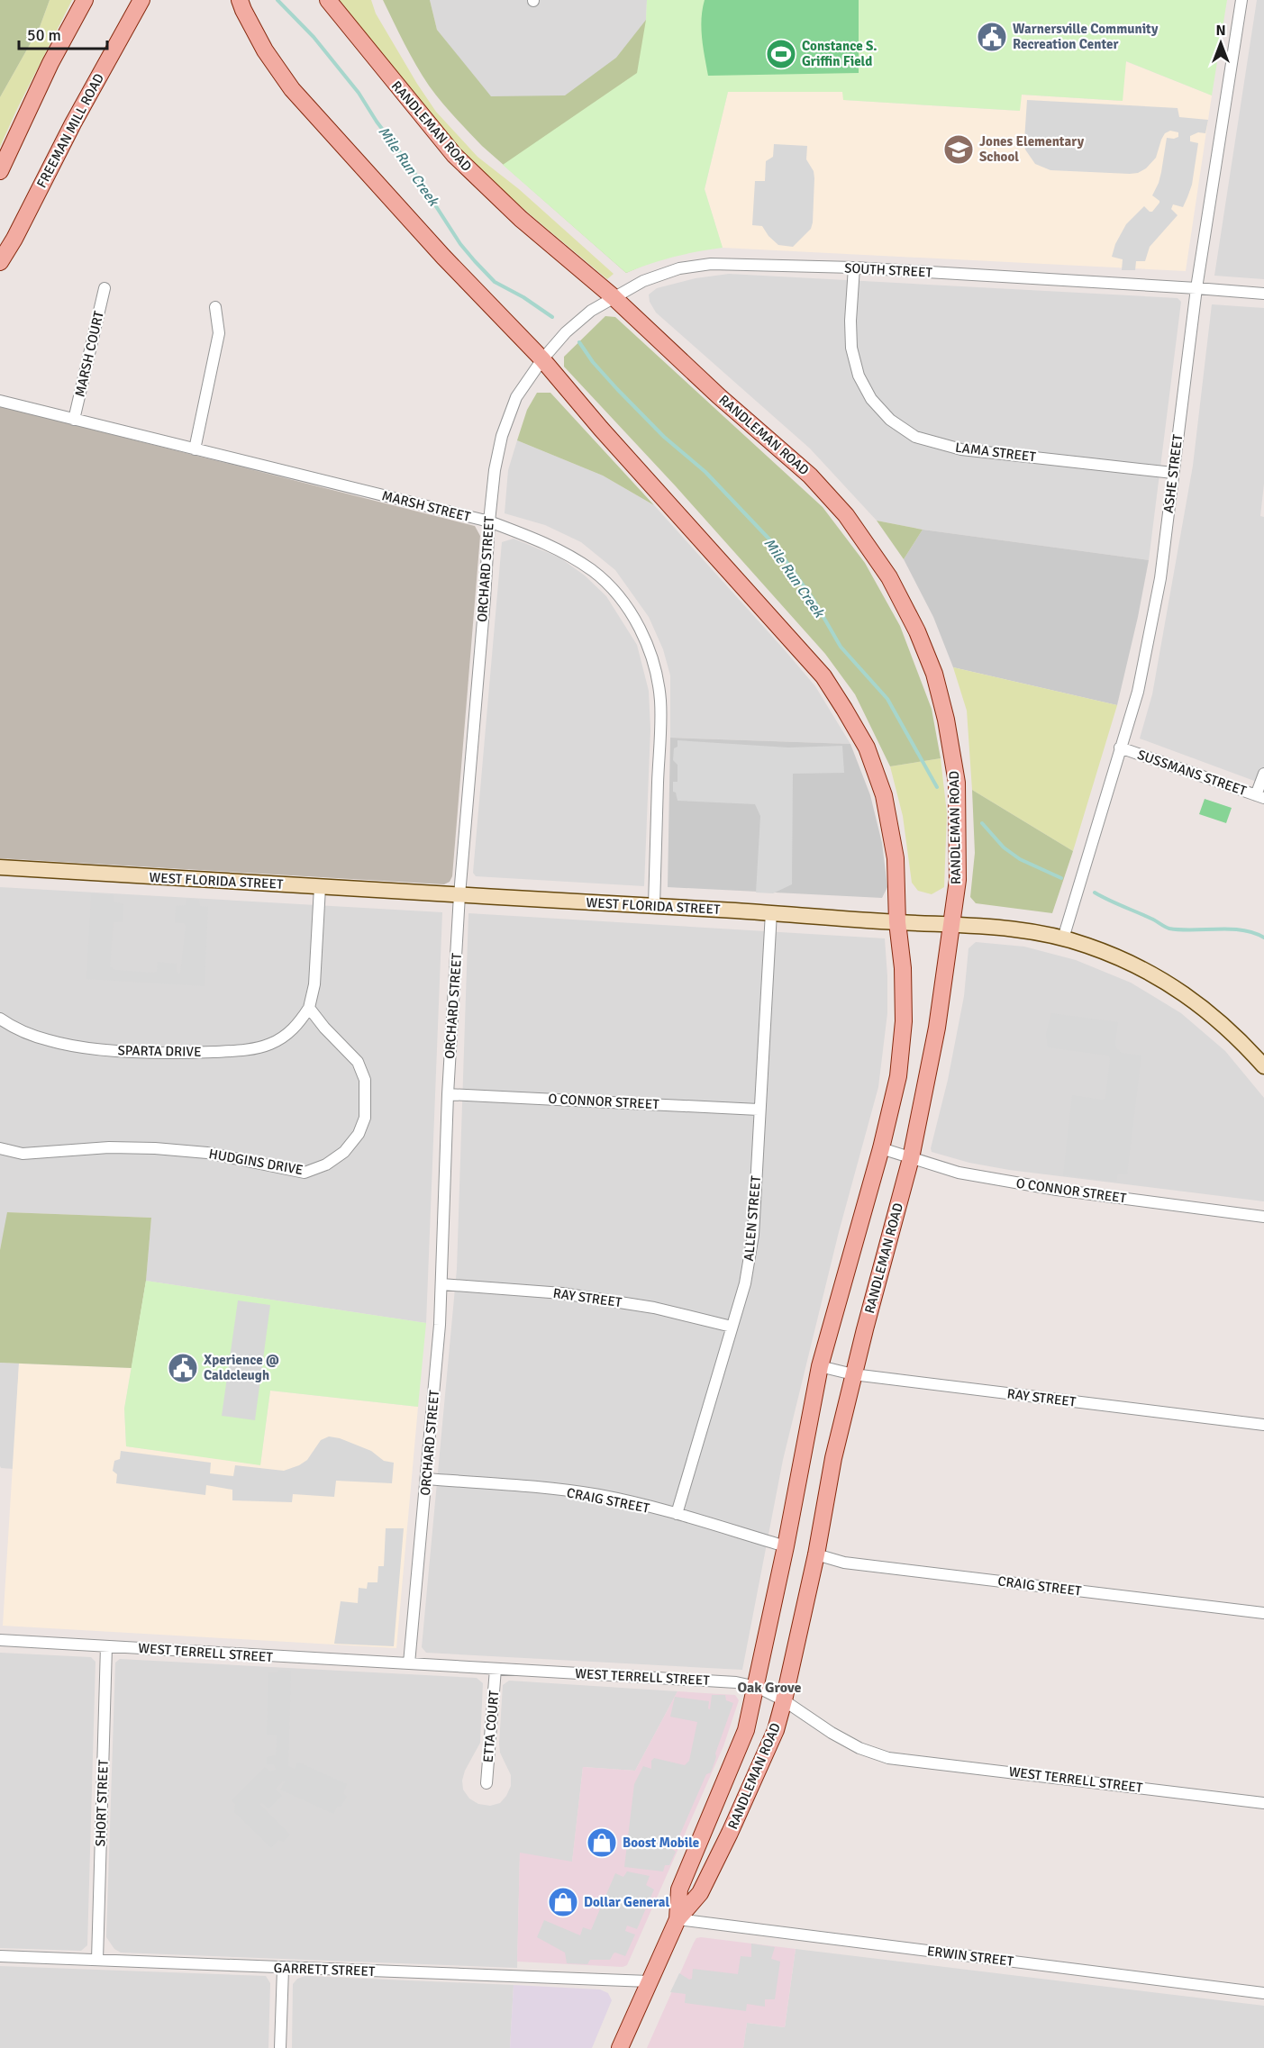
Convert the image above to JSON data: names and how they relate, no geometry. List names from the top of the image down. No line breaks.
{"streets":{"main road":["RANDLEMAN ROAD","FREEMAN MILL ROAD","WEST FLORIDA STREET"],"street":["SOUTH STREET","MARSH COURT","LAMA STREET","ASHE STREET","MARSH STREET","ORCHARD STREET","SUSSMANS STREET","SPARTA DRIVE","O CONNOR STREET","HUDGINS DRIVE","ALLEN STREET","RAY STREET","CRAIG STREET","WEST TERRELL STREET","ETTA COURT","SHORT STREET","ERWIN STREET","GARRETT STREET"]},"crossings":[["RANDLEMAN ROAD","SOUTH STREET"],["RANDLEMAN ROAD","ORCHARD STREET"],["RANDLEMAN ROAD","WEST FLORIDA STREET"],["RANDLEMAN ROAD","O CONNOR STREET"],["RANDLEMAN ROAD","RAY STREET"],["RANDLEMAN ROAD","CRAIG STREET"],["RANDLEMAN ROAD","WEST TERRELL STREET"],["RANDLEMAN ROAD","ERWIN STREET"],["RANDLEMAN ROAD","GARRETT STREET"],["SOUTH STREET","LAMA STREET"],["SOUTH STREET","ASHE STREET"],["SOUTH STREET","ORCHARD STREET"],["MARSH COURT","MARSH STREET"],["LAMA STREET","ASHE STREET"],["ASHE STREET","SUSSMANS STREET"],["ASHE STREET","WEST FLORIDA STREET"],["MARSH STREET","ORCHARD STREET"],["MARSH STREET","WEST FLORIDA STREET"],["ORCHARD STREET","WEST FLORIDA STREET"],["ORCHARD STREET","O CONNOR STREET"],["ORCHARD STREET","RAY STREET"],["ORCHARD STREET","CRAIG STREET"],["ORCHARD STREET","WEST TERRELL STREET"],["WEST FLORIDA STREET","ALLEN STREET"],["SPARTA DRIVE","HUDGINS DRIVE"],["O CONNOR STREET","ALLEN STREET"],["ALLEN STREET","RAY STREET"],["ALLEN STREET","CRAIG STREET"],["WEST TERRELL STREET","ETTA COURT"],["WEST TERRELL STREET","SHORT STREET"],["SHORT STREET","GARRETT STREET"]],"districts":["Oak Grove"],"water":["Mile Run Creek"],"places":{"public building":["Warnersville Community Recreation Center","Xperience @ Caldcleugh"],"sports":["Constance S. Griffin Field"],"school or university":["Jones Elementary School"],"shop":["Boost Mobile","Dollar General"]},"scale_bar":"50 m","north":"top"}
